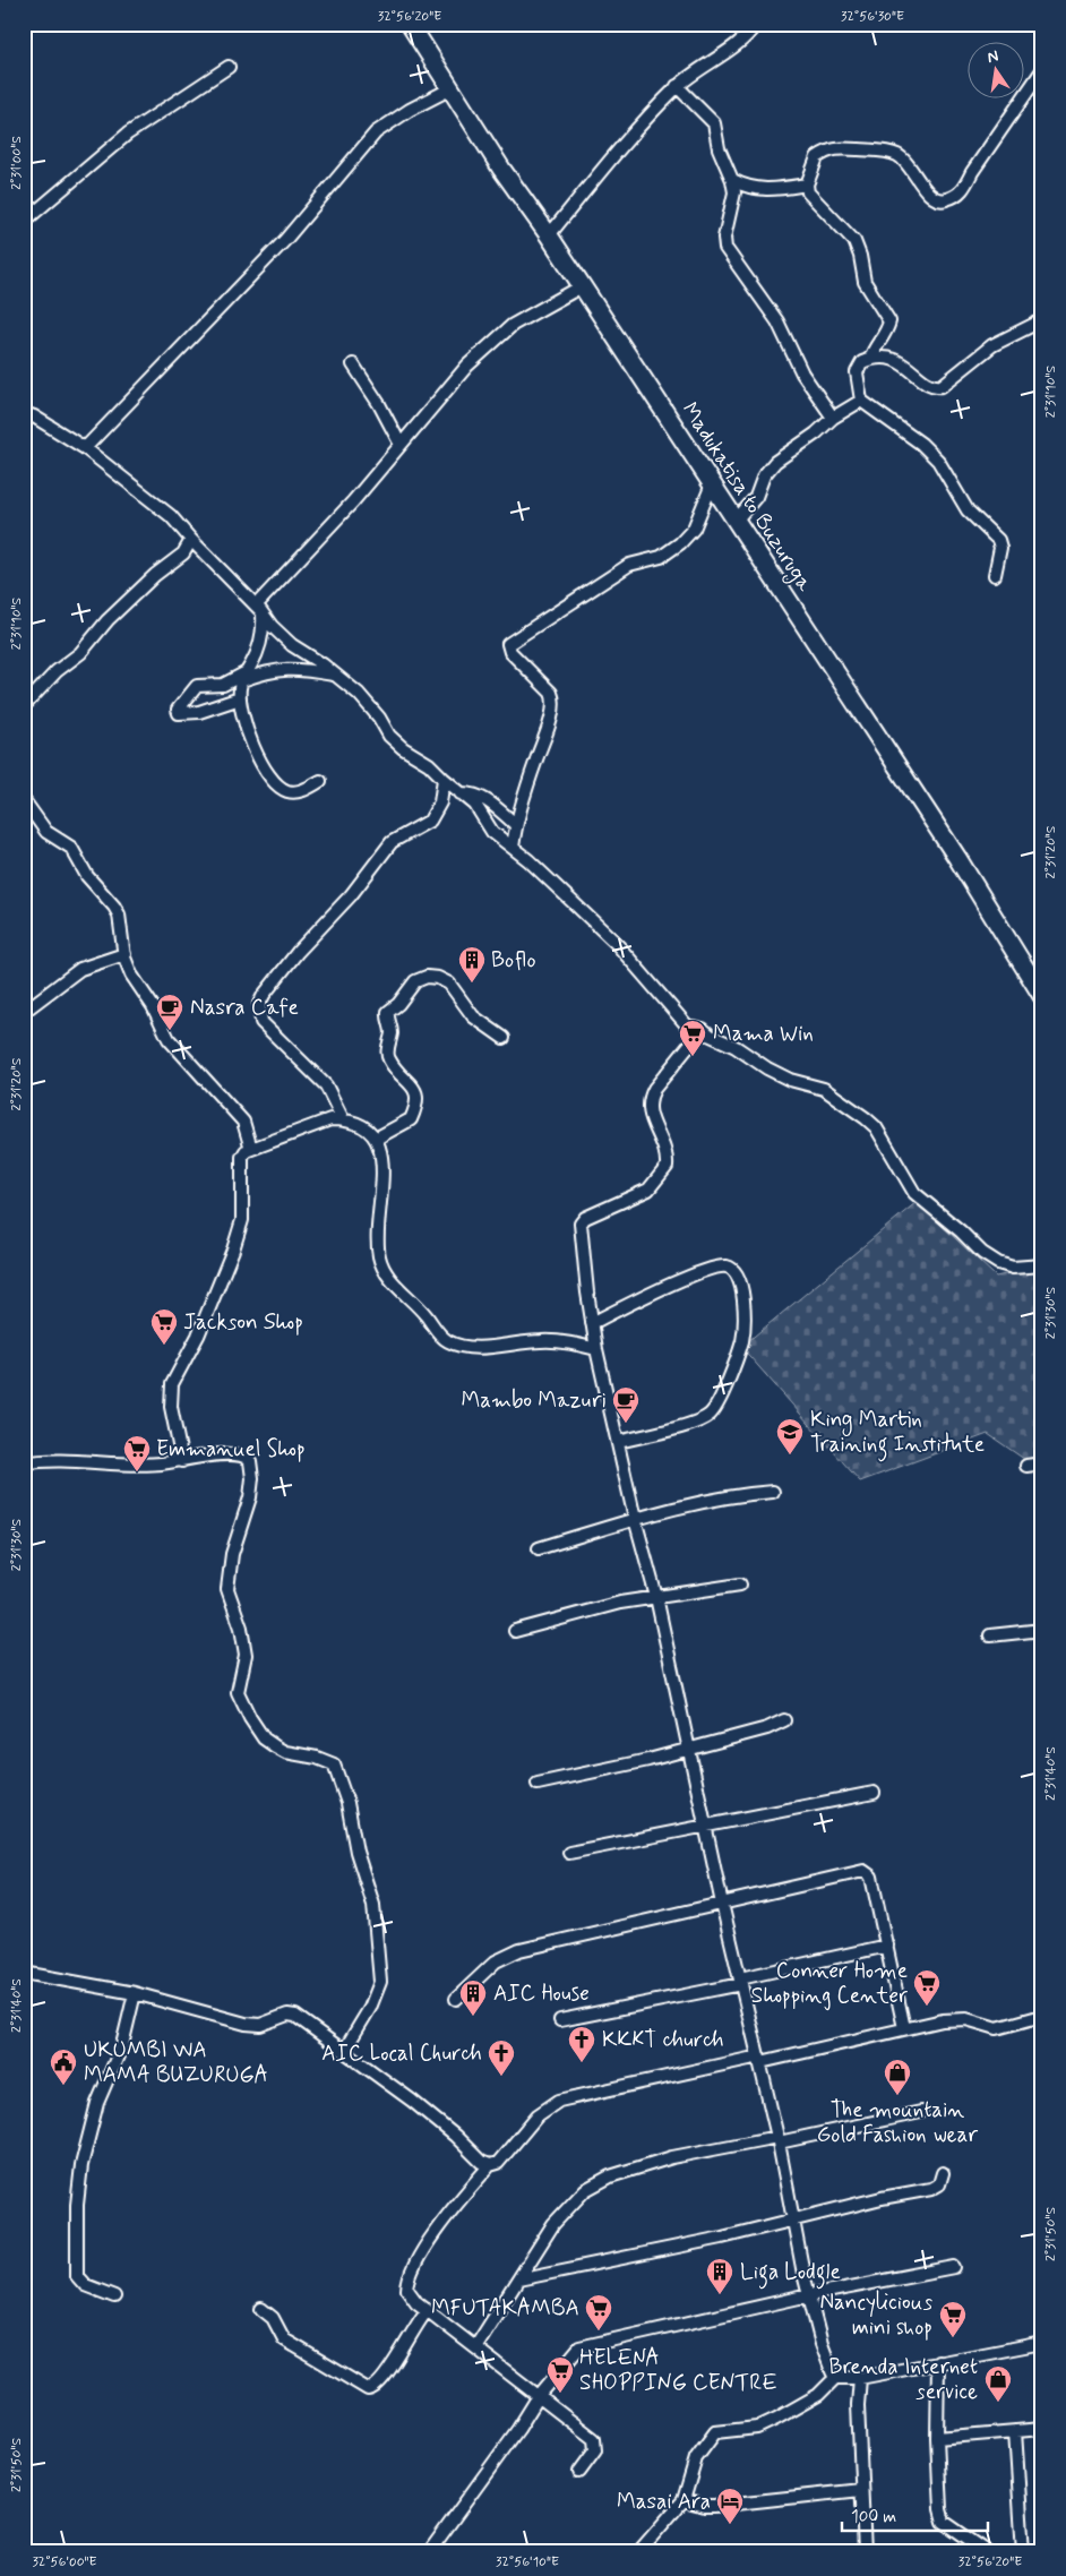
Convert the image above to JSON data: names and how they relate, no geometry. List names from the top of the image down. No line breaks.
{"streets":{"main road":["Madukatisa to Buzuruga"]},"places":{"building":["Boflo","AIC House","Liga Lodgle"],"cafe":["Nasra Cafe","Mambo Mazuri"],"supermarket":["Mama Win","Jackson Shop","Emmanuel Shop","Conner Home Shopping Center","MFUTAKAMBA","Nancylicious mini shop","HELENA SHOPPING CENTRE"],"school or university":["King Martin Training Institute"],"church":["KKKT church","AIC Local Church"],"public building":["UKUMBI WA MAMA BUZURUGA"],"shop":["The mountain Gold Fashion wear","Brenda Internet service"],"hotel":["Masai Ara"]},"scale_bar":"100 m","north":"top","coordinates":["32°56'20\"E","32°56'30\"E","2°31'00\"S","2°31'10\"S","2°31'20\"S","2°31'30\"S","2°31'40\"S","2°31'50\"S","32°56'00\"E","32°56'10\"E"]}
